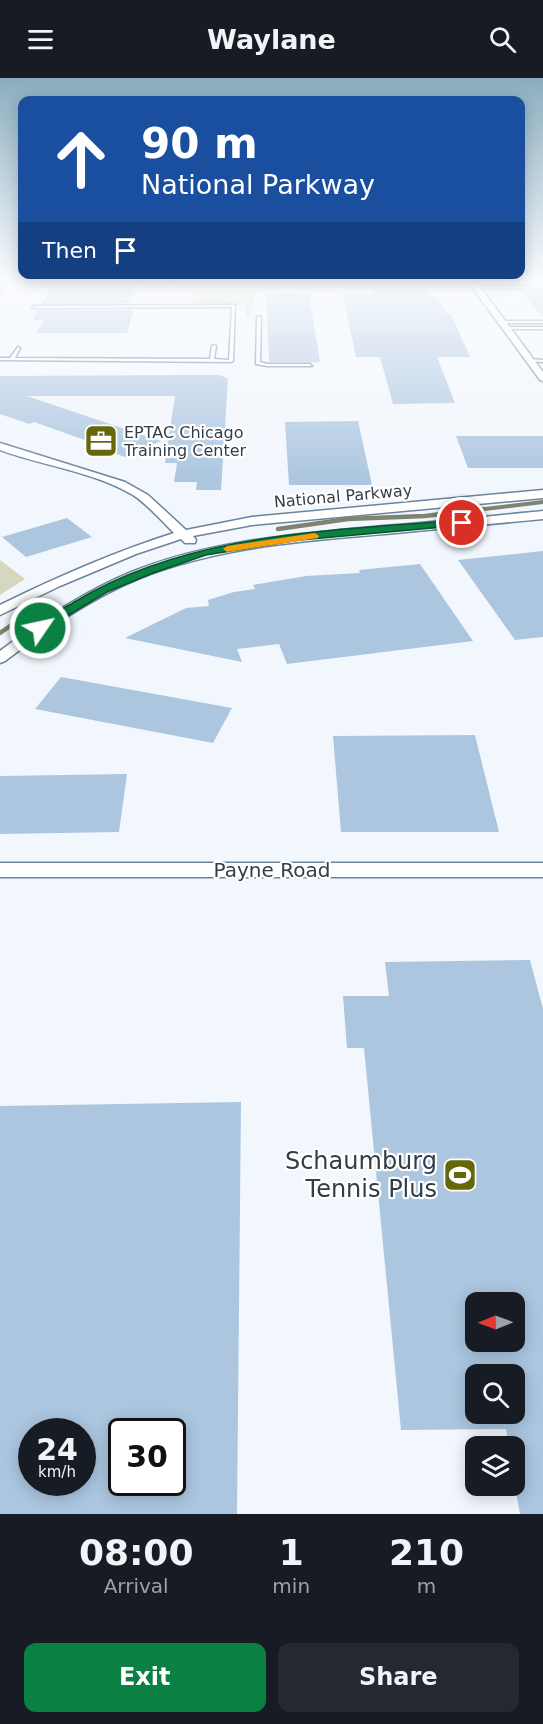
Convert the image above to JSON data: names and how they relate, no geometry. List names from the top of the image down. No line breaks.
{"streets":{"street":["National Parkway","Payne Road"]},"places":{"office":["EPTAC Chicago Training Center"],"sports":["Schaumburg Tennis Plus"]},"north":"left","page":{"header":"Waylane","turn":["90 m","National Parkway"],"then":"Then","speed":"24 km/h","limit":"30","eta":["08:00","Arrival","1","min","210","m"],"buttons":["Exit","Share"]}}
